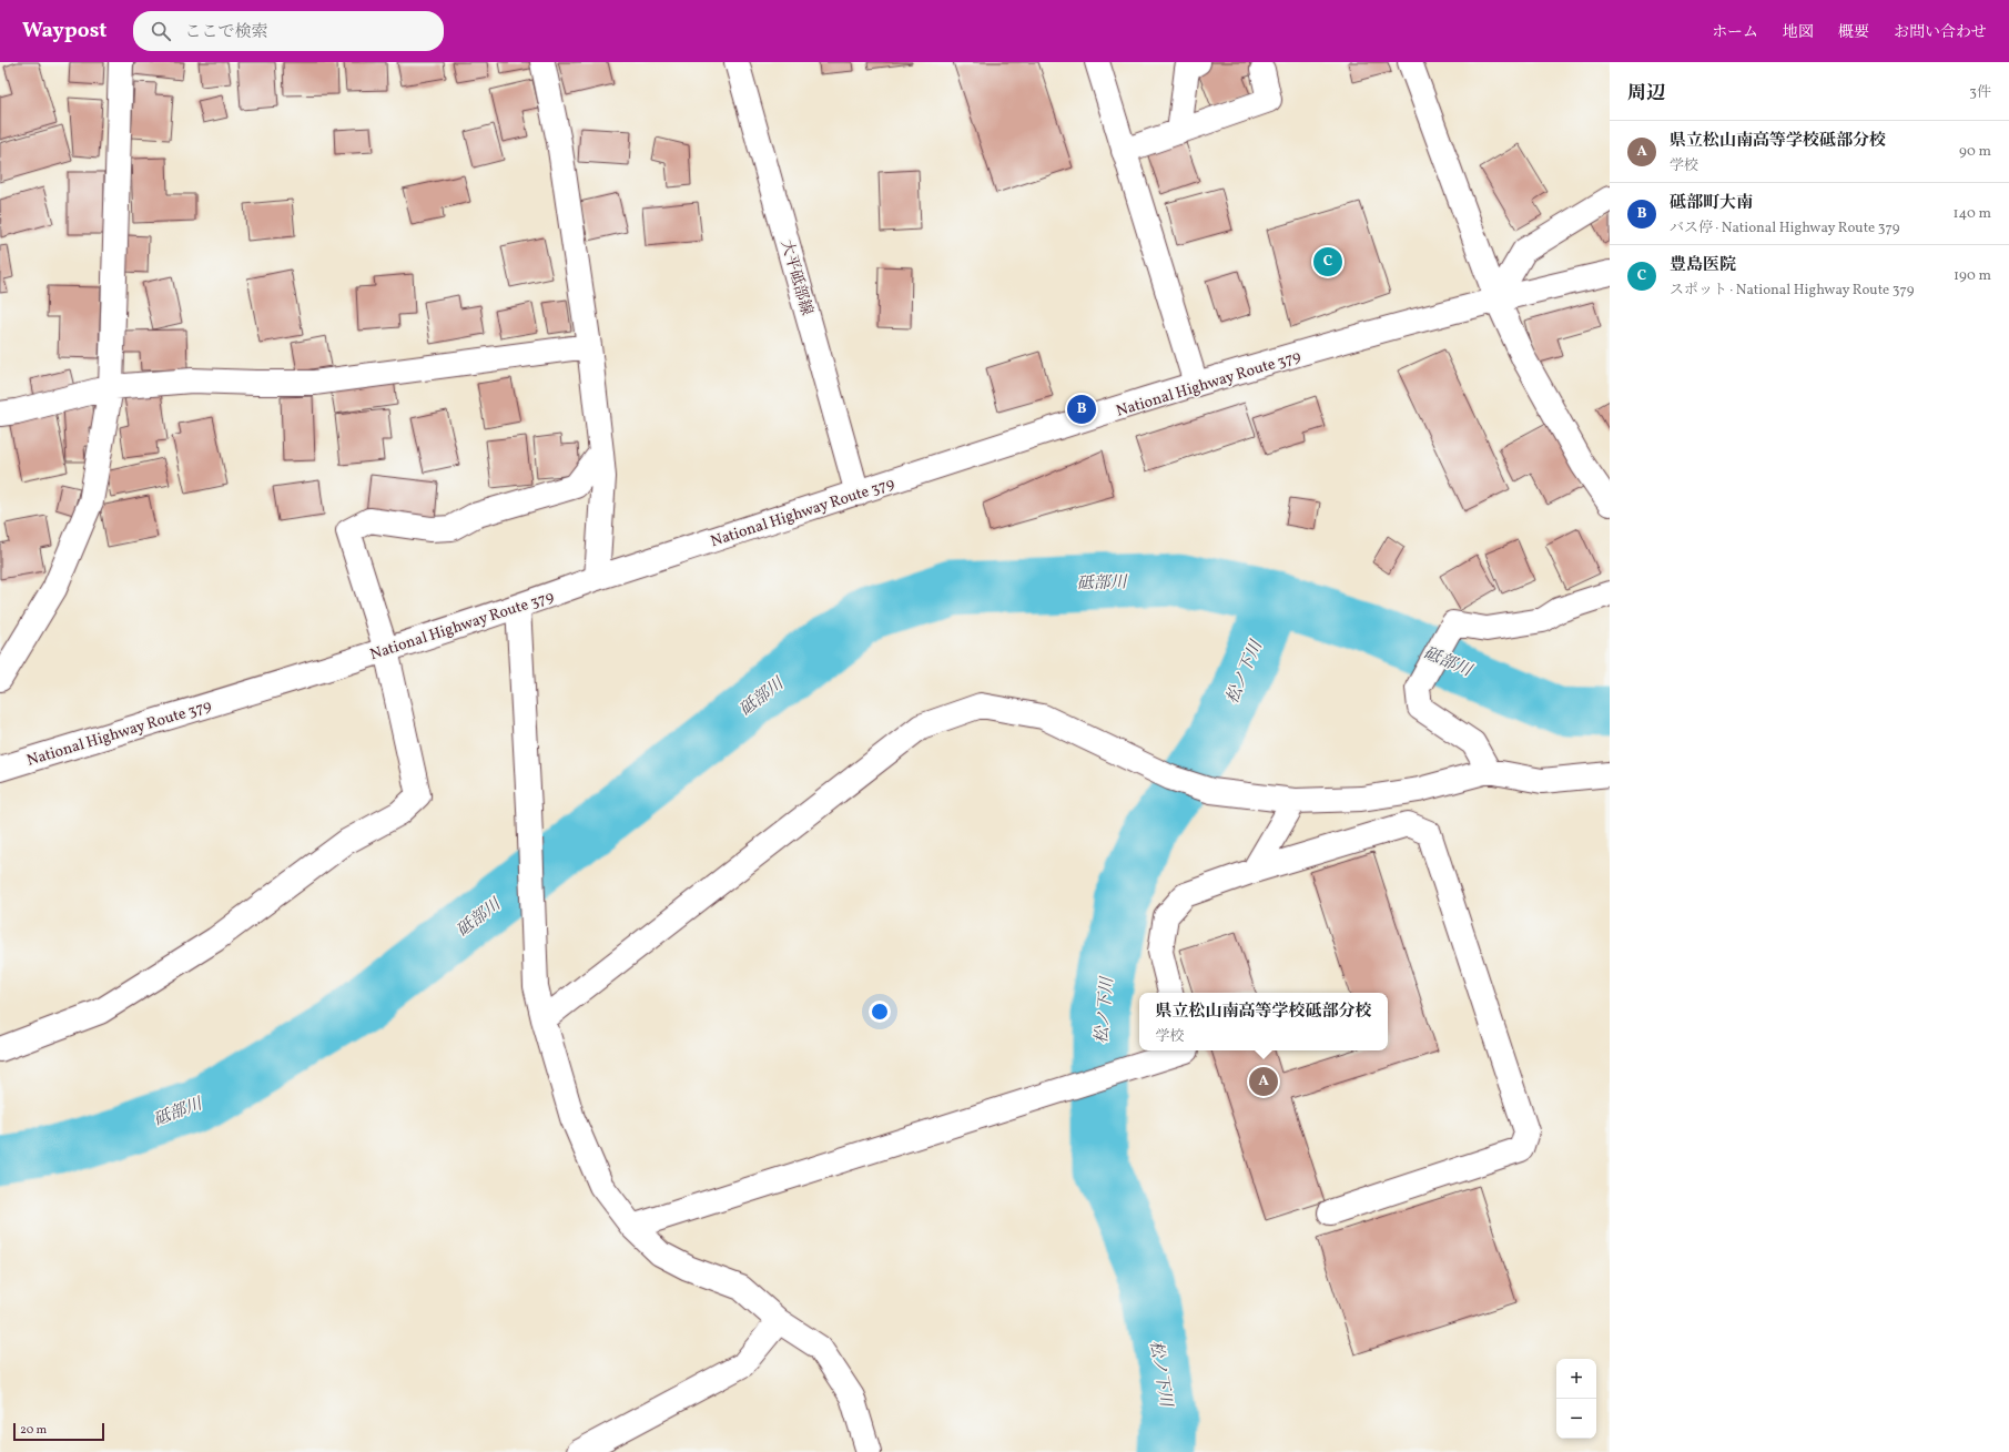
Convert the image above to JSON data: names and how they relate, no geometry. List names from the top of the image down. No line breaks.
{"streets":{"main road":["大平砥部線","National Highway Route 379"]},"crossings":[["大平砥部線","National Highway Route 379"]],"water":["砥部川","松ノ下川"],"scale_bar":"20 m","page":{"header":"Waypost","search":"ここで検索","nav":["ホーム","地図","概要","お問い合わせ"],"heading":["周辺","3件"],"list":[{"mark":"A","name":"県立松山南高等学校砥部分校","note":"学校","value":"90 m"},{"mark":"B","name":"砥部町大南","note":"バス停 · National Highway Route 379","value":"140 m"},{"mark":"C","name":"豊島医院","note":"スポット · National Highway Route 379","value":"190 m"}],"pins":["C","B","A"],"popup":["県立松山南高等学校砥部分校","学校"],"map_buttons":["+","−"],"scale":"20 m"}}
